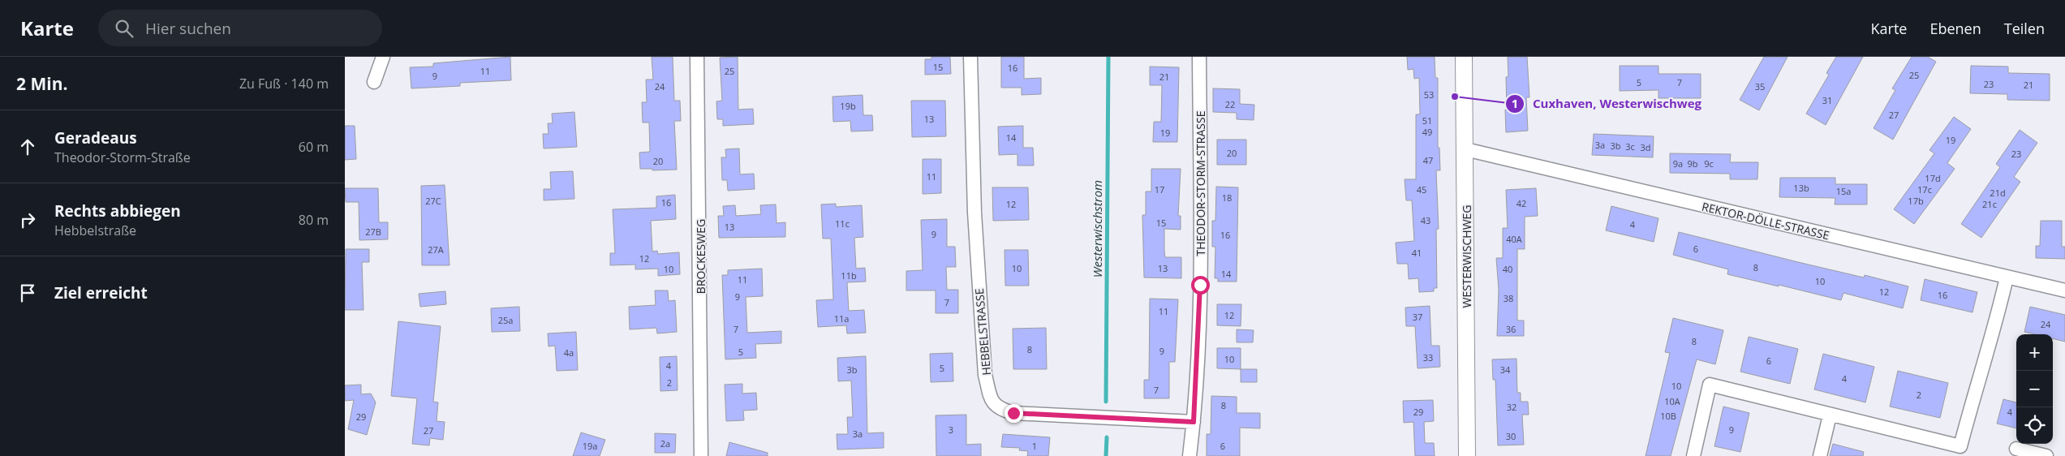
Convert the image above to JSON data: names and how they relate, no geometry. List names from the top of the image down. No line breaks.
{"streets":{"street":["THEODOR-STORM-STRASSE","REKTOR-DÖLLE-STRASSE","BROCKESWEG","WESTERWISCHWEG","HEBBELSTRASSE"]},"crossings":[["THEODOR-STORM-STRASSE","HEBBELSTRASSE"],["REKTOR-DÖLLE-STRASSE","WESTERWISCHWEG"]],"water":["Westerwischstrom"],"places":["Cuxhaven, Westerwischweg"],"house_numbers":["15","16","11","25","25","9","21","5","7","23","21","24","35","53","31","22","19b","27","13","51","49","19","14","19","3a","3b","3c","3d","20","23","47","20","9a","9b","9c","11","17d","13b","17","45","17c","15a","21d","18","27C","17b","16","42","12","21c","43","15","11c","4","13","27B","9","16","40A","6","27A","41","12","8","10","13","10","40","14","11b","11","10","12","16","9","38","7","11","12","37","11a","25a","24","7","36","8","8","9","5","4a","33","10","6","4","5","3b","34","4","2","10","7","2","10A","8","32","29","4","10B","29","3","9","27","3a","30","2a","19a","1","6"],"page":{"header":"Karte","search":"Hier suchen","nav":["Karte","Ebenen","Teilen"],"heading":["2 Min.","Zu Fuß · 140 m"],"list":[["Geradeaus","Theodor-Storm-Straße","60 m"],["Rechts abbiegen","Hebbelstraße","80 m"],"Ziel erreicht"],"map_buttons":["+","−"]}}
